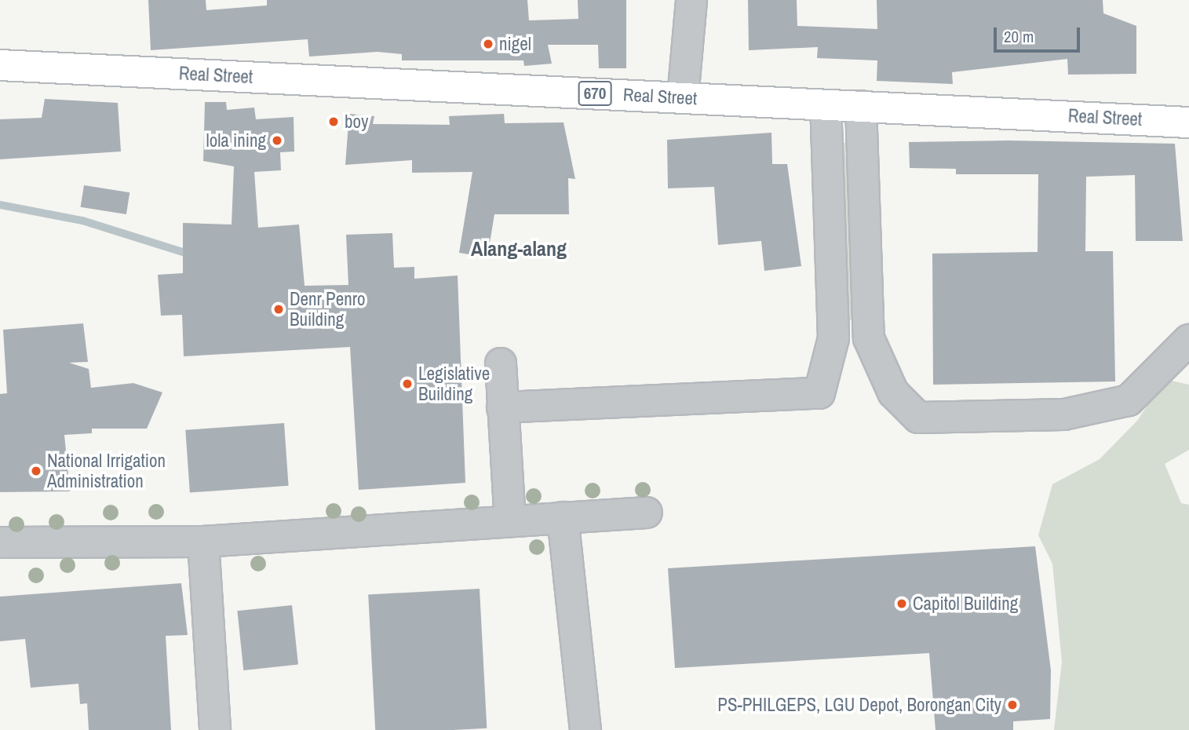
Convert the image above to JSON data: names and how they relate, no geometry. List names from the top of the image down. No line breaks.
{"streets":{"main road":["Real Street","670"]},"districts":["Alang-alang"],"places":["nigel","boy","lola ining","Denr Penro Building","Legislative Building","National Irrigation Administration","Capitol Building","PS-PHILGEPS, LGU Depot, Borongan City"],"scale_bar":"20 m"}
